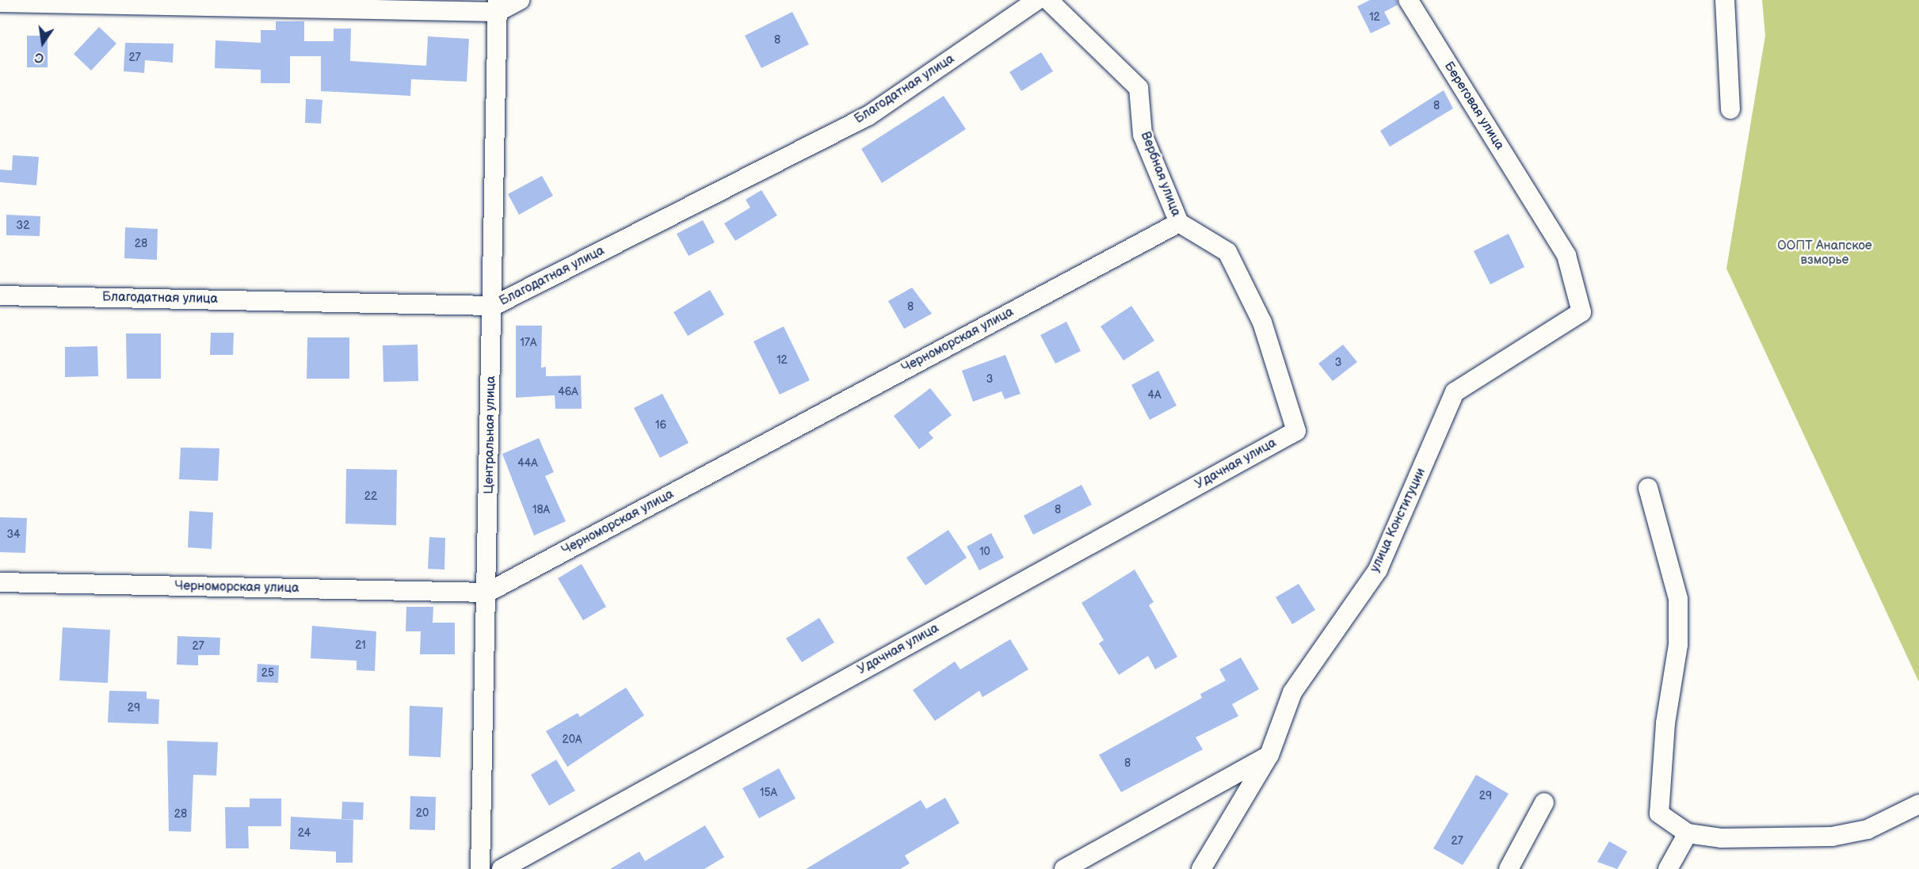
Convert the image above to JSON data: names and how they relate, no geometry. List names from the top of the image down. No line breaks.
{"streets":{"street":["Благодатная улица","Береговая улица","Вербная улица","Черноморская улица","Центральная улица","Удачная улица","улица Конституции"]},"crossings":[["Благодатная улица","Центральная улица"],["Береговая улица","улица Конституции"],["Вербная улица","Черноморская улица"],["Вербная улица","Удачная улица"],["Черноморская улица","Центральная улица"]],"parks":["ООПТ Анапское взморье"],"house_numbers":["12","8","27","8","32","28","8","17А","12","3","3","46А","4А","16","44А","22","18А","8","34","10","21","27","25","29","20А","8","15А","29","20","28","24","27"],"north":"bottom"}
